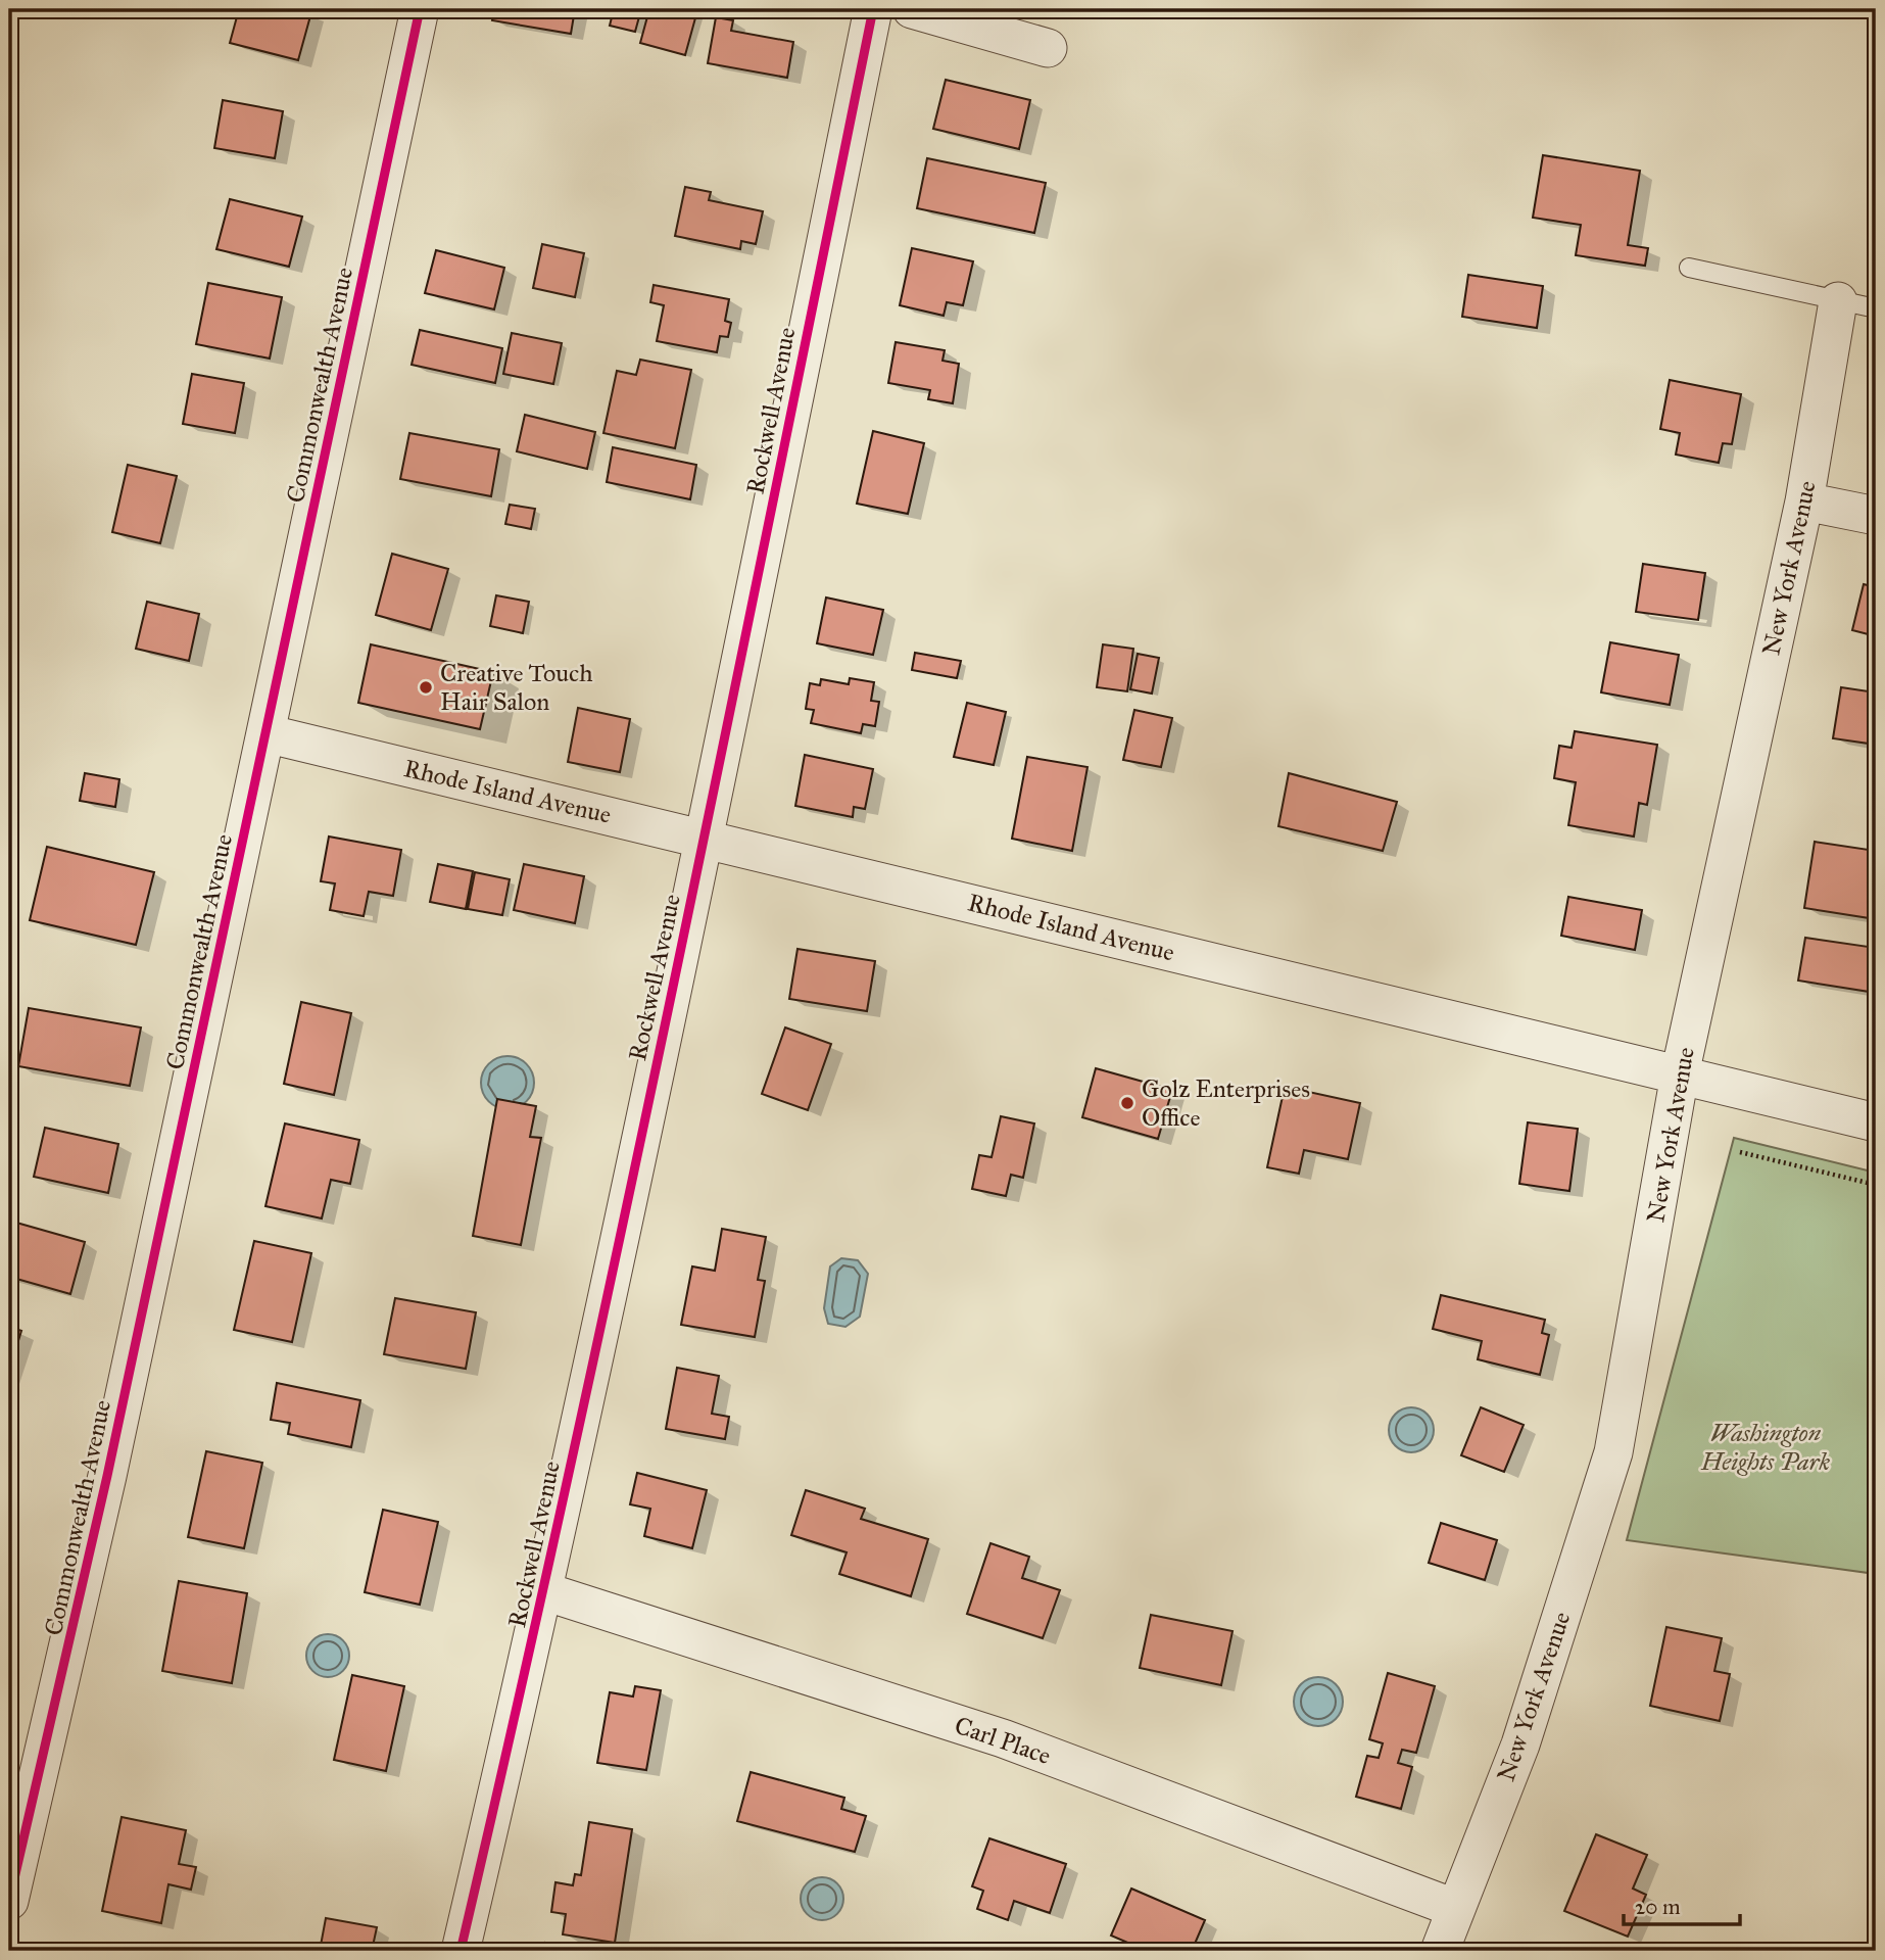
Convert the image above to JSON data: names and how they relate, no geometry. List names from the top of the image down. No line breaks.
{"streets":{"street":["Commonwealth Avenue","Rockwell Avenue","New York Avenue","Rhode Island Avenue","Carl Place"]},"crossings":[["Commonwealth Avenue","Rhode Island Avenue"],["Rockwell Avenue","Rhode Island Avenue"],["Rockwell Avenue","Carl Place"],["New York Avenue","Rhode Island Avenue"],["New York Avenue","Carl Place"]],"parks":["Washington Heights Park"],"places":["Creative Touch Hair Salon","Golz Enterprises Office"],"scale_bar":"20 m"}
